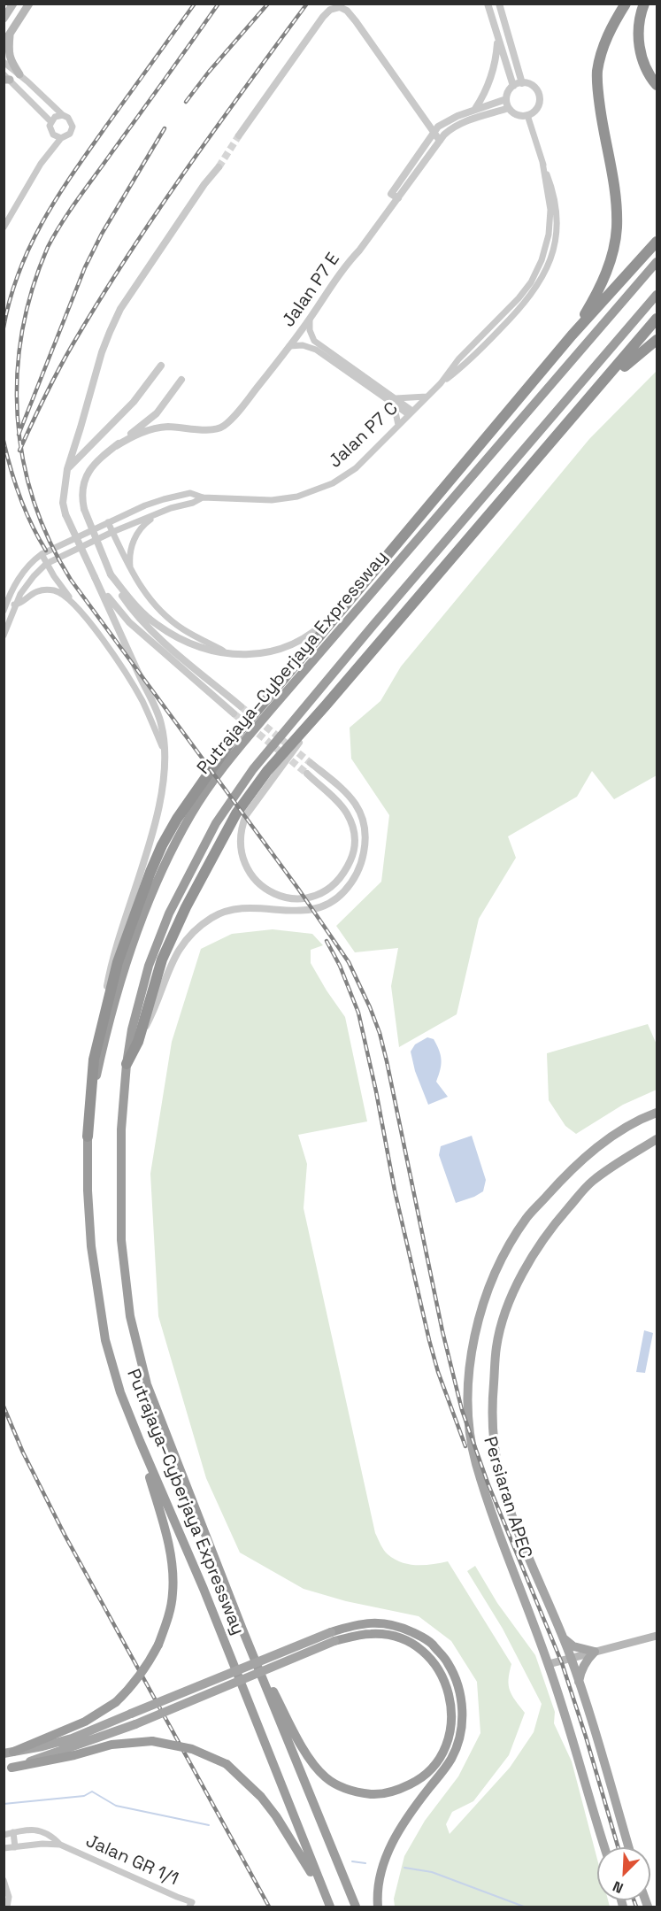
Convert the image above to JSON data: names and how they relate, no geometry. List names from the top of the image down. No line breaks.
{"streets":{"highway":["Putrajaya–Cyberjaya Expressway"],"main road":["Persiaran APEC"],"street":["Jalan P7 E","Jalan P7 C","Jalan GR 1/1"]},"crossings":[["Jalan P7 E","Jalan P7 C"]],"north":"bottom left"}
